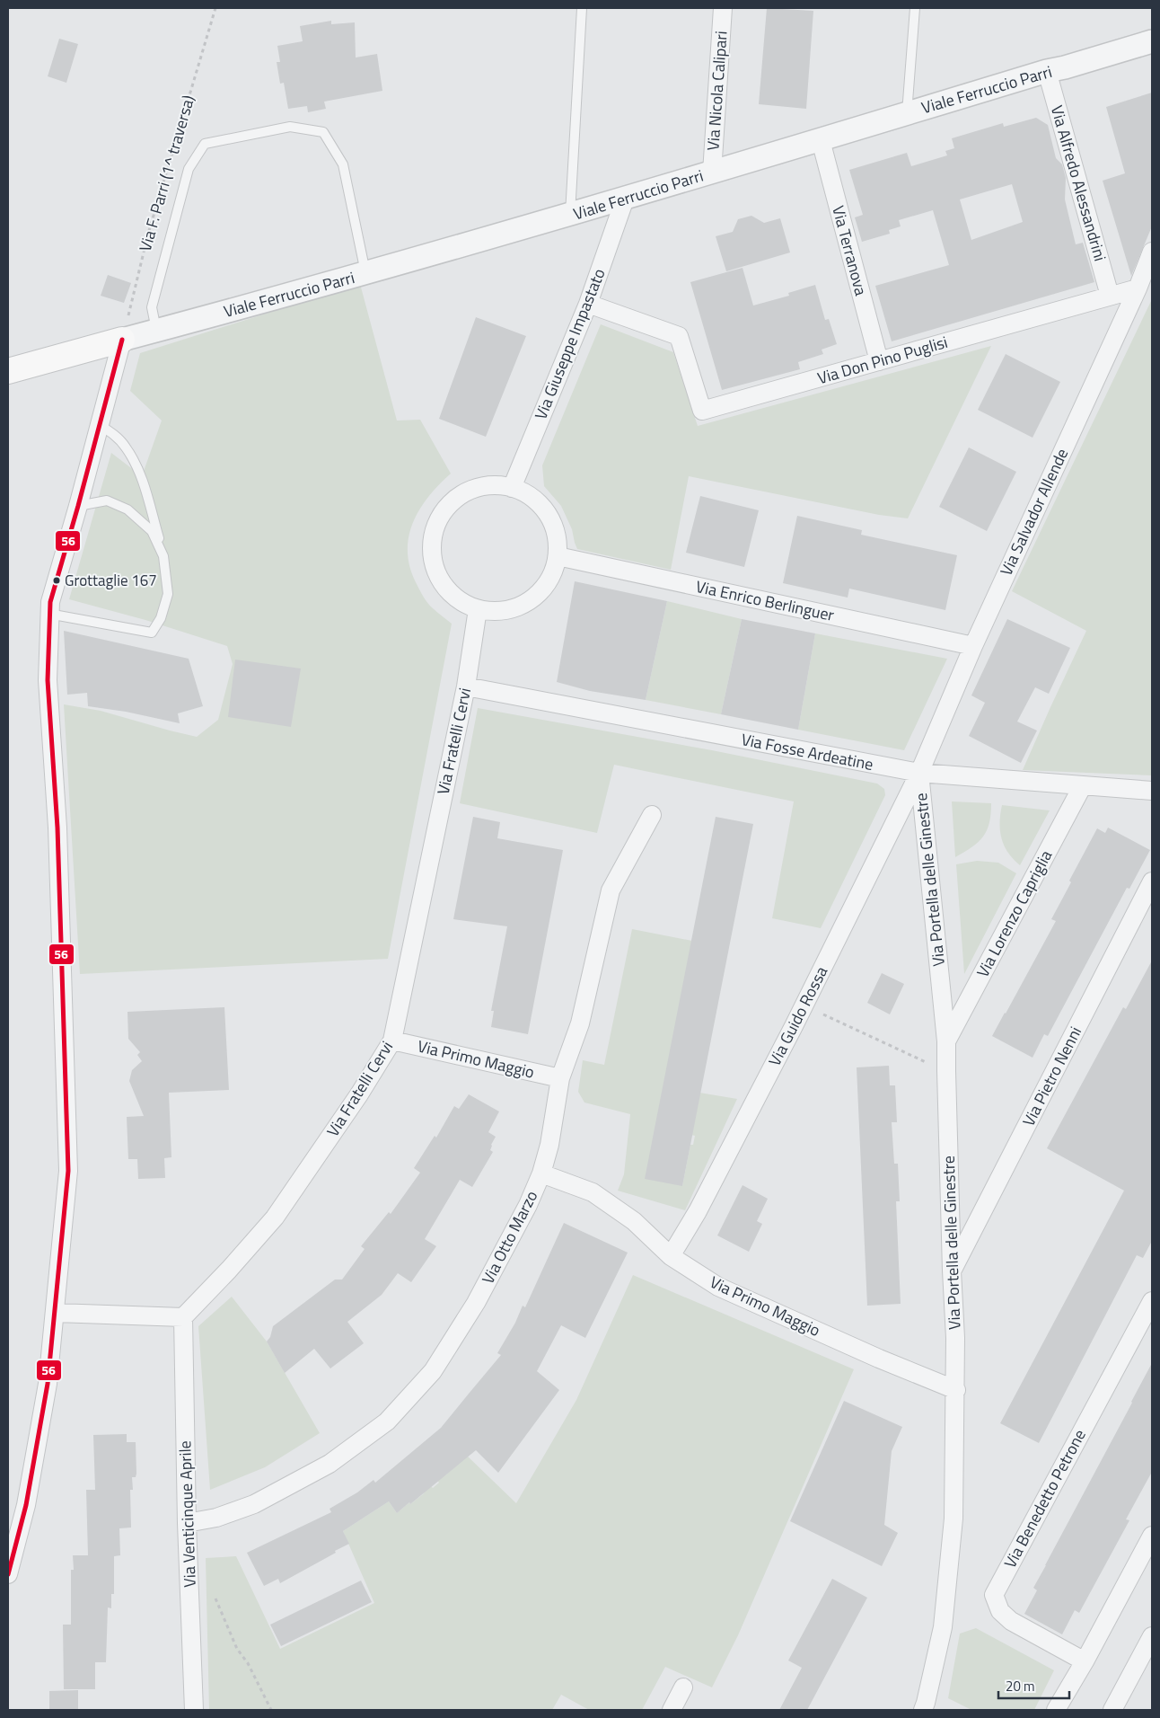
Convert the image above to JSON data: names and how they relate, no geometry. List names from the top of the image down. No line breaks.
{"streets":{"street":["Viale Ferruccio Parri","Via Nicola Calipari","Via Alfredo Alessandrini","Via Terranova","Via Giuseppe Impastato","Via Don Pino Puglisi","Via Salvador Allende","Via Enrico Berlinguer","Via Fratelli Cervi","Via Fosse Ardeatine","Via Portella delle Ginestre","Via Lorenzo Capriglia","Via Guido Rossa","Via Primo Maggio","Via Pietro Nenni","Via Otto Marzo","Via Benedetto Petrone","Via Venticinque Aprile"],"path":["Via F. Parri (1^ traversa)"]},"crossings":[["Viale Ferruccio Parri","Via Nicola Calipari"],["Viale Ferruccio Parri","Via F. Parri (1^ traversa)"],["Viale Ferruccio Parri","Via Alfredo Alessandrini"],["Viale Ferruccio Parri","Via Terranova"],["Viale Ferruccio Parri","Via Giuseppe Impastato"],["Via Alfredo Alessandrini","Via Don Pino Puglisi"],["Via Terranova","Via Don Pino Puglisi"],["Via Giuseppe Impastato","Via Don Pino Puglisi"],["Via Giuseppe Impastato","Via Enrico Berlinguer"],["Via Giuseppe Impastato","Via Fratelli Cervi"],["Via Don Pino Puglisi","Via Salvador Allende"],["Via Salvador Allende","Via Enrico Berlinguer"],["Via Salvador Allende","Via Fosse Ardeatine"],["Via Salvador Allende","Via Portella delle Ginestre"],["Via Salvador Allende","Via Guido Rossa"],["Via Enrico Berlinguer","Via Fratelli Cervi"],["Via Fratelli Cervi","Via Fosse Ardeatine"],["Via Fratelli Cervi","Via Primo Maggio"],["Via Fratelli Cervi","Via Venticinque Aprile"],["Via Fosse Ardeatine","Via Portella delle Ginestre"],["Via Fosse Ardeatine","Via Lorenzo Capriglia"],["Via Fosse Ardeatine","Via Guido Rossa"],["Via Portella delle Ginestre","Via Lorenzo Capriglia"],["Via Portella delle Ginestre","Via Guido Rossa"],["Via Portella delle Ginestre","Via Primo Maggio"],["Via Portella delle Ginestre","Via Pietro Nenni"],["Via Guido Rossa","Via Primo Maggio"],["Via Primo Maggio","Via Otto Marzo"],["Via Otto Marzo","Via Venticinque Aprile"]],"places":["Grottaglie 167"],"lines":["transit line 56"],"scale_bar":"20 m"}
